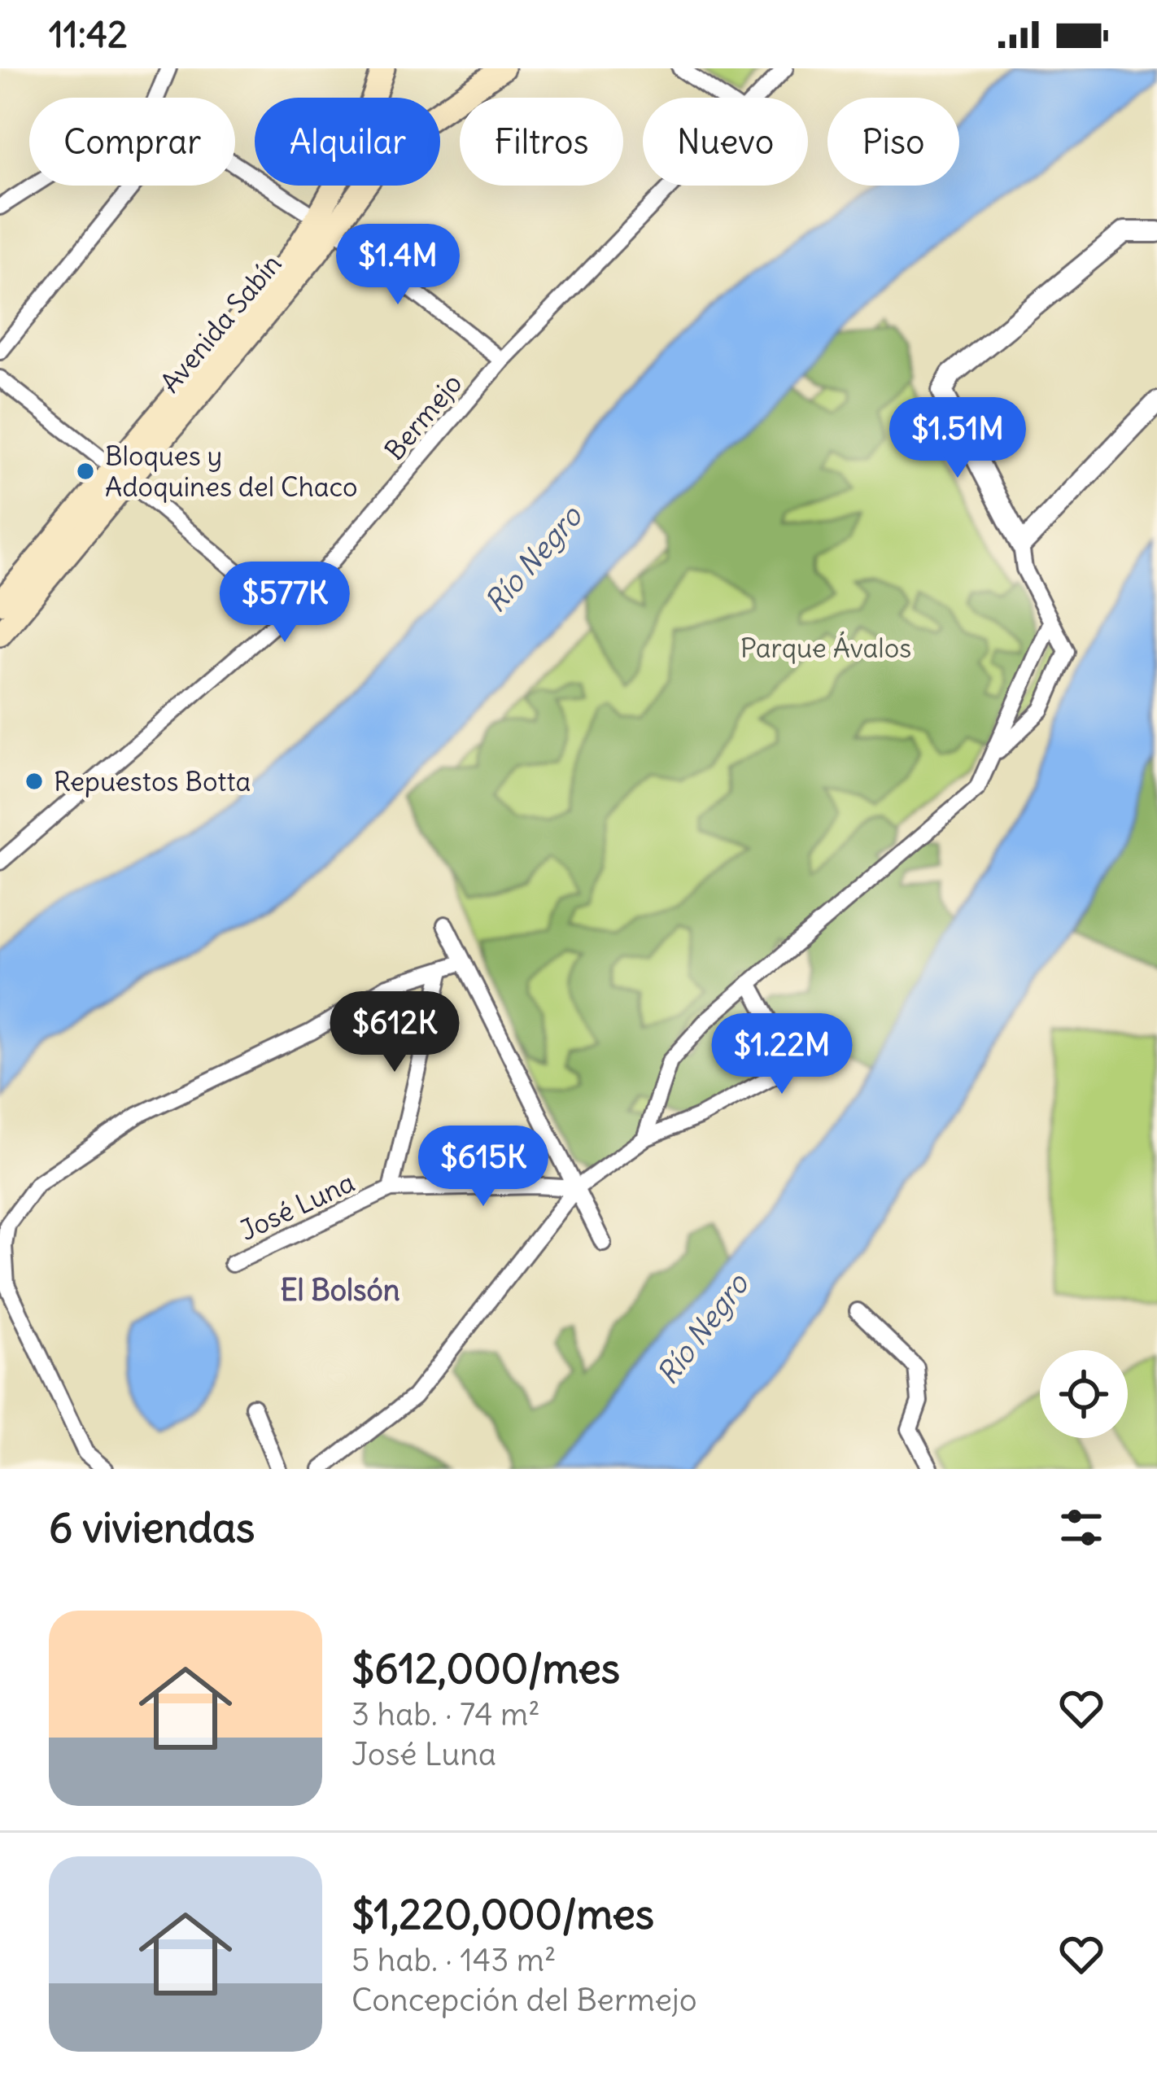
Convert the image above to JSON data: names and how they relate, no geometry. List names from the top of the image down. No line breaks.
{"streets":{"main road":["Avenida Sabín"],"street":["Bermejo","José Luna"]},"districts":["El Bolsón"],"water":["Río Negro"],"parks":["Parque Ávalos"],"places":["Bloques y Adoquines del Chaco","Repuestos Botta"],"page":{"status":"11:42","chip":["Comprar","Alquilar","Filtros","Nuevo","Piso"],"price":["$1.4M","$1.51M","$577K","$612K","$1.22M","$615K"],"heading":"6 viviendas","list":[{"name":"$612,000/mes","note":"3 hab. · 74 m² · José Luna"},{"name":"$1,220,000/mes","note":"5 hab. · 143 m² · Concepción del Bermejo"}]}}
